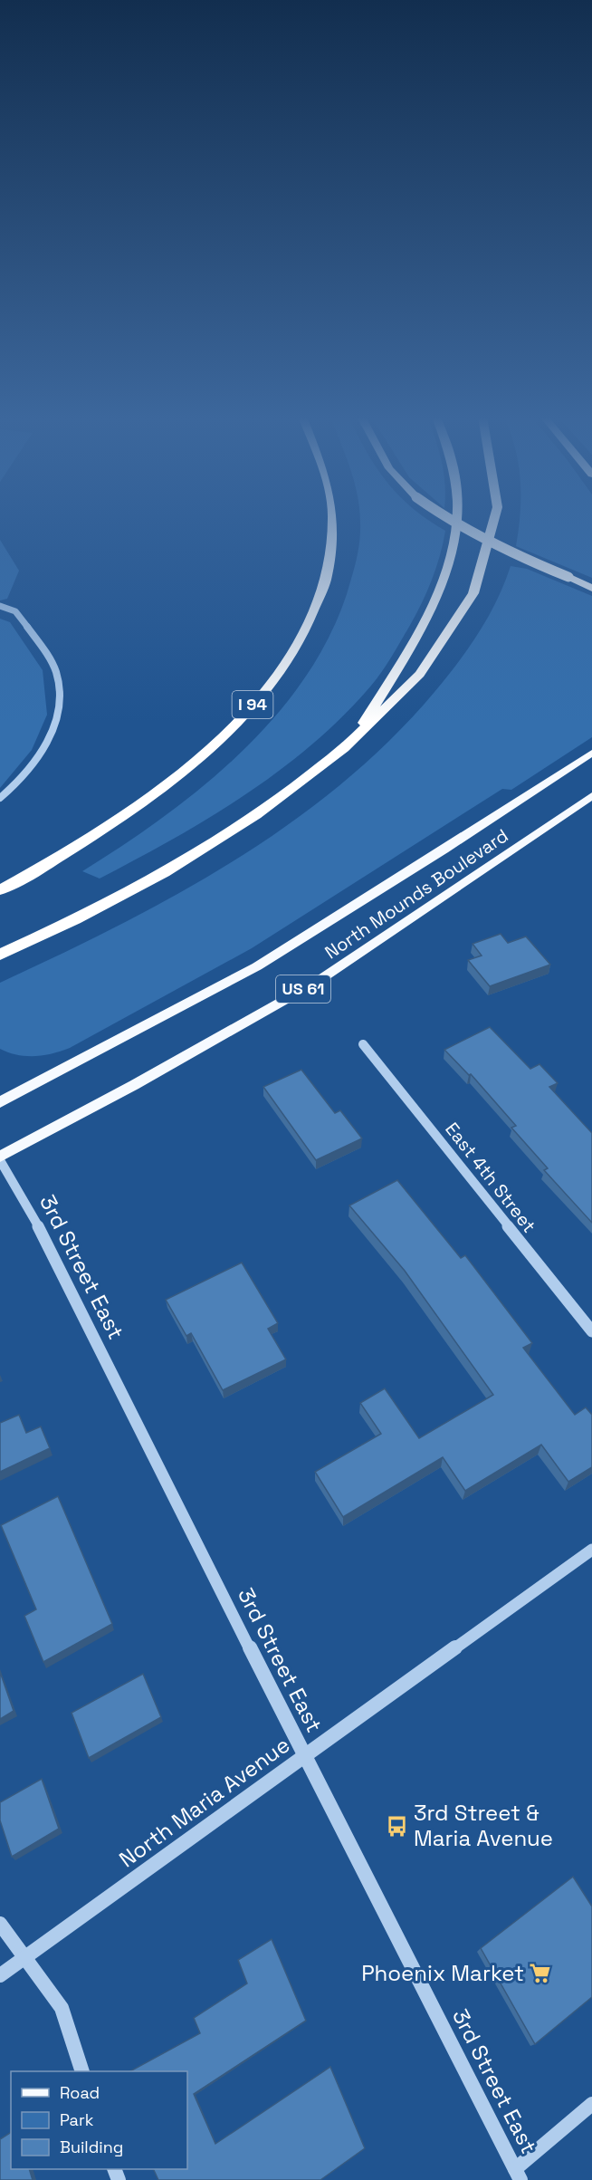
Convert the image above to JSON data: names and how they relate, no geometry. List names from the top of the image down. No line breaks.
{"streets":{"highway":["I 94"],"main road":["North Mounds Boulevard","US 61"],"street":["East 4th Street","3rd Street East","North Maria Avenue"]},"crossings":[["North Mounds Boulevard","3rd Street East"],["3rd Street East","North Maria Avenue"]],"places":{"bus stop":["3rd Street & Maria Avenue"],"supermarket":["Phoenix Market"]},"legend":["Road","Park","Building"]}
